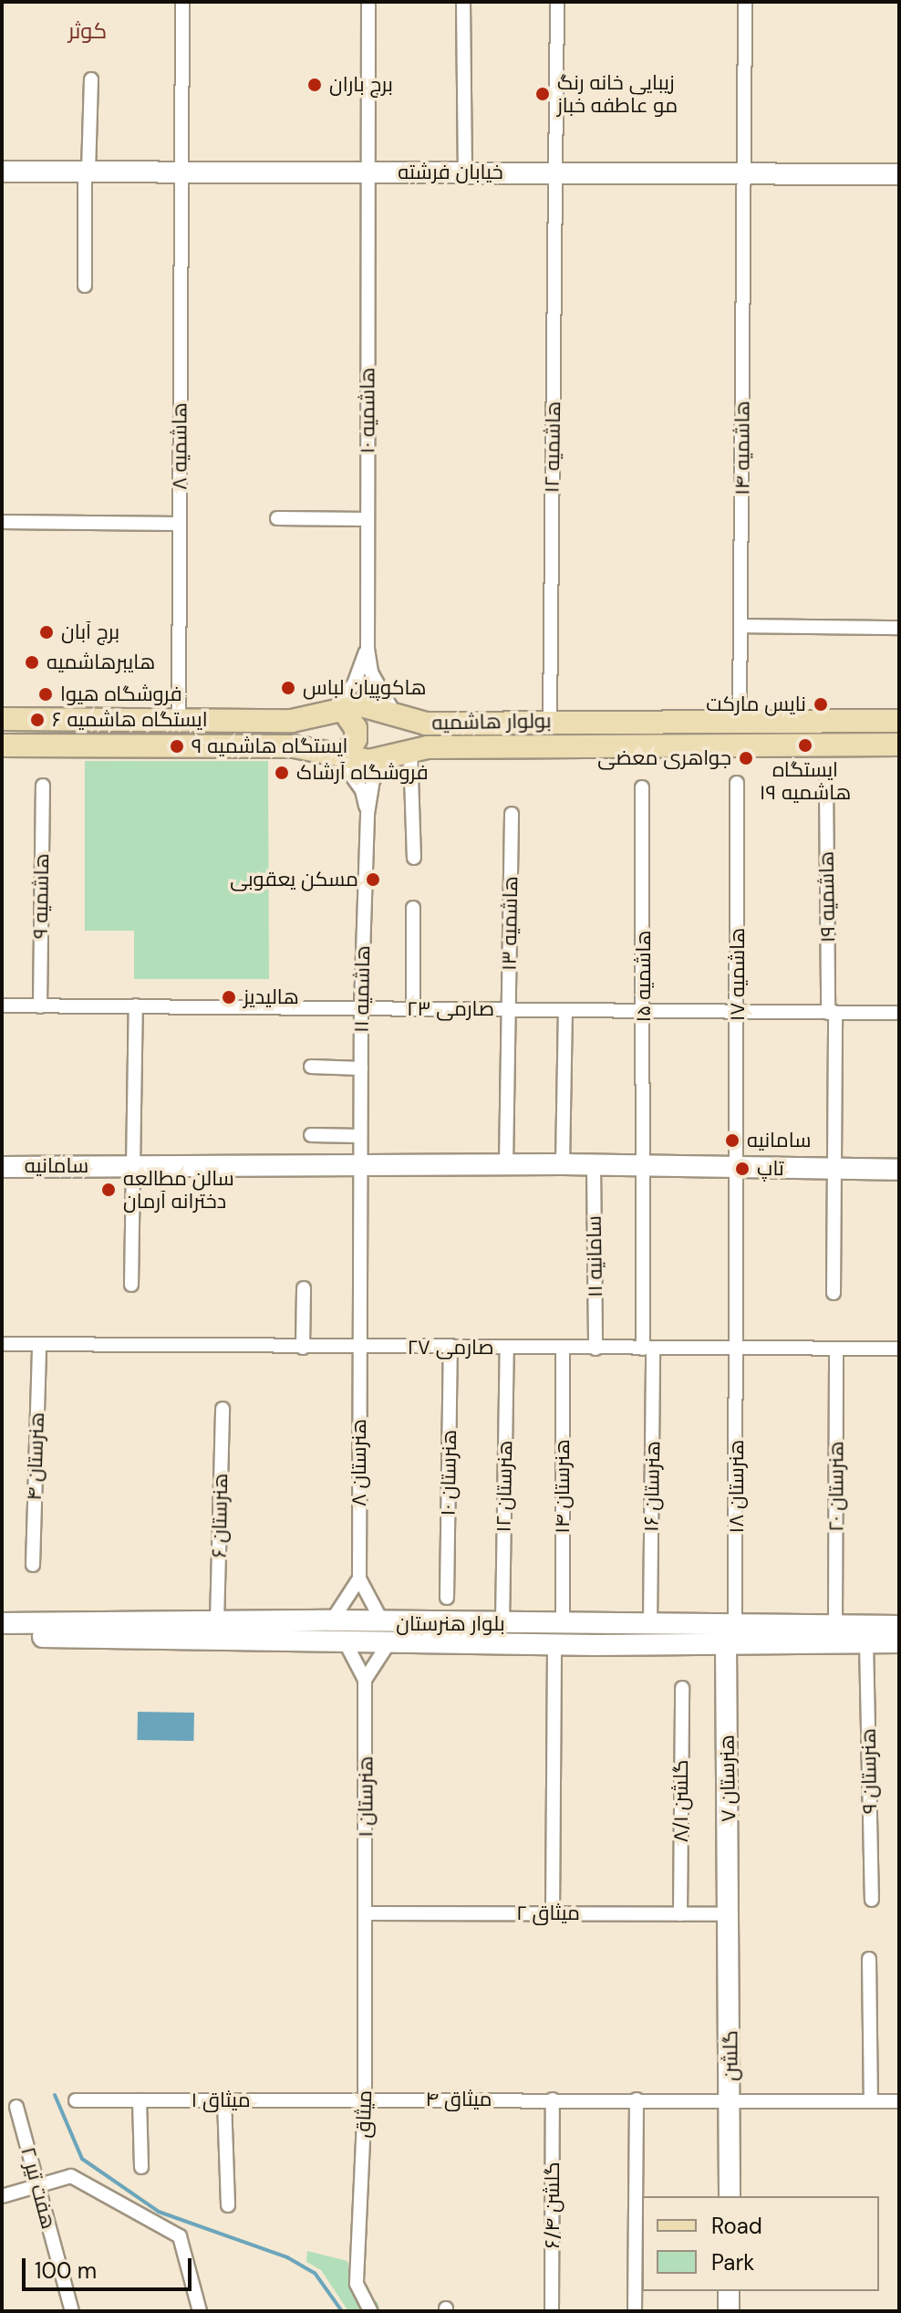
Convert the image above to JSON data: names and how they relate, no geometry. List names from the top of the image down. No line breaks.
{"streets":{"main road":["بولوار هاشمیه"],"street":["خیابان فرشته","هاشمیه ۱۰","هاشمیه ۸","هاشمیه ۱۲","هاشمیه ۱۴","هاشمیه ۹","هاشمیه ۱۹","هاشمیه ۱۳","هاشمیه ۱۷","هاشمیه ۱۵","هاشمیه ۱۱","صارمی ۲۳","سامانیه","سامانیه ۱۱","صارمی ۲۷","هنرستان ۴","هنرستان ۸","هنرستان ۱۰","هنرستان ۱۲","هنرستان ۱۴","هنرستان ۱۶","هنرستان ۱۸","هنرستان ۲۰","هنرستان ۶","بلوار هنرستان","هنرستان ۹","هنرستان ۷","هنرستان ۱","گلشن ۸/۱","میثاق ۲","گلشن","میثاق ۴","میثاق ۱","میثاق","هفت تیر ۲","گلشن ۶/۴"]},"crossings":[["خیابان فرشته","هاشمیه ۱۰"],["خیابان فرشته","هاشمیه ۸"],["خیابان فرشته","هاشمیه ۱۲"],["خیابان فرشته","هاشمیه ۱۴"],["هاشمیه ۸","بولوار هاشمیه"],["هاشمیه ۱۲","بولوار هاشمیه"],["هاشمیه ۱۴","بولوار هاشمیه"],["هاشمیه ۹","صارمی ۲۳"],["هاشمیه ۱۹","صارمی ۲۳"],["هاشمیه ۱۹","سامانیه"],["هاشمیه ۱۳","صارمی ۲۳"],["هاشمیه ۱۳","سامانیه"],["هاشمیه ۱۷","صارمی ۲۳"],["هاشمیه ۱۷","سامانیه"],["هاشمیه ۱۷","صارمی ۲۷"],["هاشمیه ۱۷","هنرستان ۱۸"],["هاشمیه ۱۵","صارمی ۲۳"],["هاشمیه ۱۵","سامانیه"],["هاشمیه ۱۵","صارمی ۲۷"],["هاشمیه ۱۵","هنرستان ۱۶"],["هاشمیه ۱۱","صارمی ۲۳"],["هاشمیه ۱۱","سامانیه"],["هاشمیه ۱۱","هنرستان ۸"],["سامانیه","سامانیه ۱۱"],["سامانیه","هنرستان ۸"],["سامانیه ۱۱","صارمی ۲۷"],["صارمی ۲۷","هنرستان ۴"],["صارمی ۲۷","هنرستان ۸"],["صارمی ۲۷","هنرستان ۱۰"],["صارمی ۲۷","هنرستان ۱۲"],["صارمی ۲۷","هنرستان ۱۴"],["صارمی ۲۷","هنرستان ۱۶"],["صارمی ۲۷","هنرستان ۱۸"],["صارمی ۲۷","هنرستان ۲۰"],["هنرستان ۸","بلوار هنرستان"],["هنرستان ۱۲","بلوار هنرستان"],["هنرستان ۱۴","بلوار هنرستان"],["هنرستان ۱۶","بلوار هنرستان"],["هنرستان ۱۸","بلوار هنرستان"],["هنرستان ۱۸","هنرستان ۷"],["هنرستان ۲۰","بلوار هنرستان"],["هنرستان ۶","بلوار هنرستان"],["بلوار هنرستان","هنرستان ۹"],["بلوار هنرستان","هنرستان ۷"],["بلوار هنرستان","هنرستان ۱"],["هنرستان ۷","میثاق ۲"],["هنرستان ۷","گلشن"],["هنرستان ۱","میثاق ۲"],["هنرستان ۱","میثاق"],["گلشن ۸/۱","میثاق ۲"],["میثاق ۲","گلشن"],["میثاق ۲","میثاق"],["گلشن","میثاق ۴"],["میثاق ۴","میثاق ۱"],["میثاق ۴","میثاق"],["میثاق ۴","گلشن ۶/۴"],["میثاق ۱","میثاق"]],"districts":["کوثر"],"places":["برج باران","زیبایی خانه رنگ مو عاطفه خباز","برج آبان","هایبرهاشمیه","هاکوپیان لباس","فروشگاه هیوا","نایس مارکت","ایستگاه هاشمیه ۶","ایستگاه هاشمیه ۱۹","ایستگاه هاشمیه ۹","جواهری معضی","فروشگاه آرشاک","مسکن یعقوبی","هالیدیز","سامانیه","تاپ","سالن مطالعه دخترانه آرمان"],"legend":["Road","Park"],"scale_bar":"100 m"}
